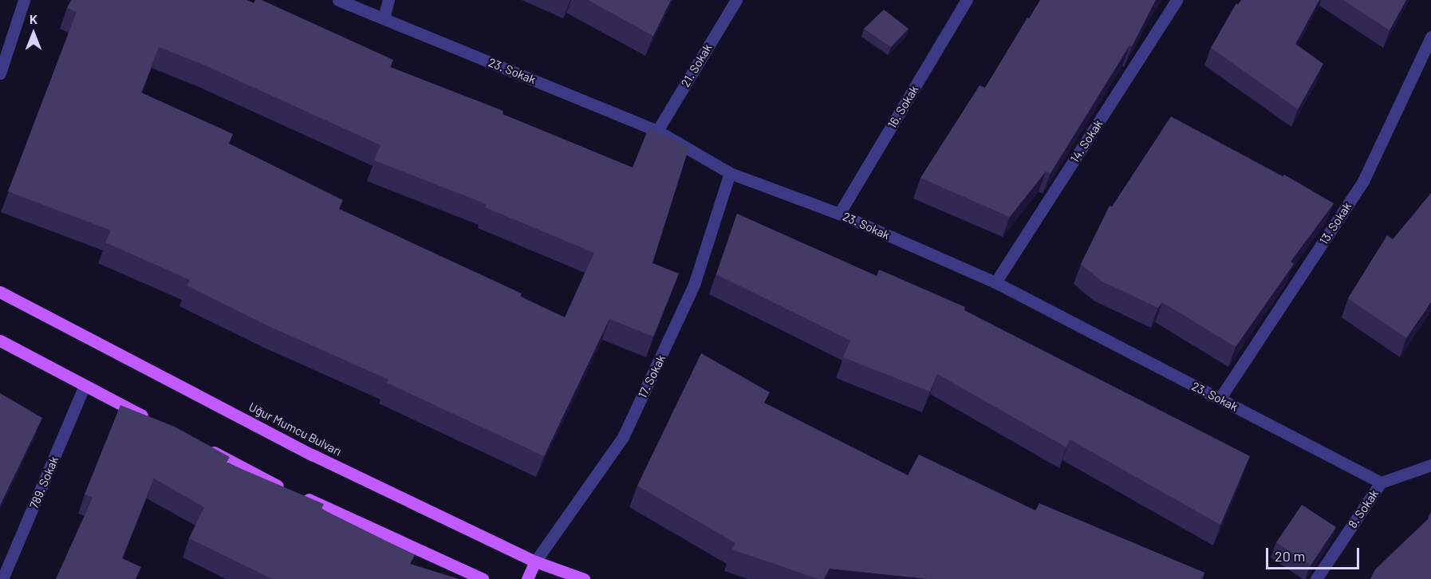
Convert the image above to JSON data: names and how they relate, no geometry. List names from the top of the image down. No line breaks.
{"streets":{"main road":["Uğur Mumcu Bulvarı"],"street":["21. Sokak","23. Sokak","16. Sokak","14. Sokak","13. Sokak","17. Sokak","789. Sokak","8. Sokak"]},"crossings":[["21. Sokak","23. Sokak"],["23. Sokak","16. Sokak"],["23. Sokak","14. Sokak"],["23. Sokak","13. Sokak"],["23. Sokak","17. Sokak"],["23. Sokak","8. Sokak"],["17. Sokak","Uğur Mumcu Bulvarı"]],"scale_bar":"20 m","north":"top"}
